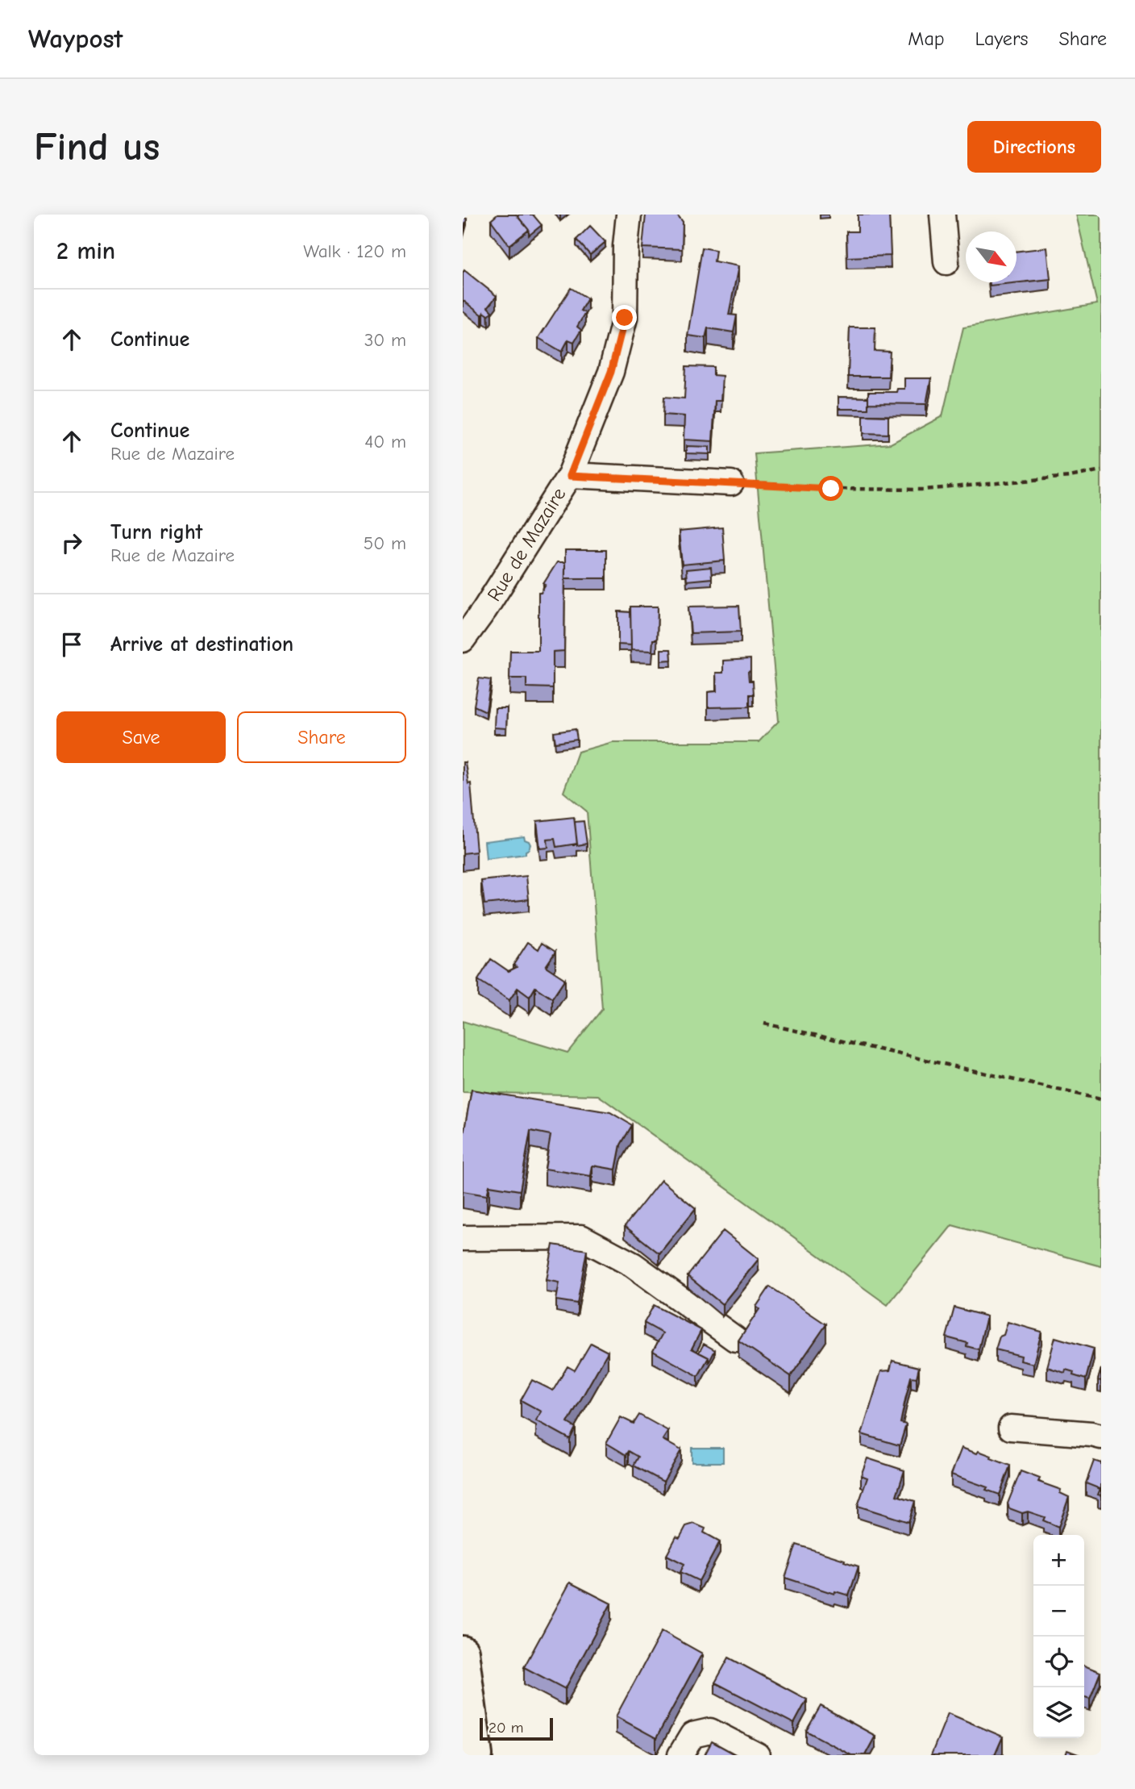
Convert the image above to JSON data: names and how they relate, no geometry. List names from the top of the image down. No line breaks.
{"streets":{"street":["Rue de Mazaire"]},"scale_bar":"20 m","north":"bottom right","page":{"header":"Waypost","nav":["Map","Layers","Share"],"buttons":["Directions",["Save","Share"]],"title":"Find us","heading":["2 min","Walk · 120 m"],"list":[["Continue","30 m"],["Continue","Rue de Mazaire","40 m"],["Turn right","Rue de Mazaire","50 m"],"Arrive at destination"],"map_buttons":["+","−"],"scale":"20 m"}}
